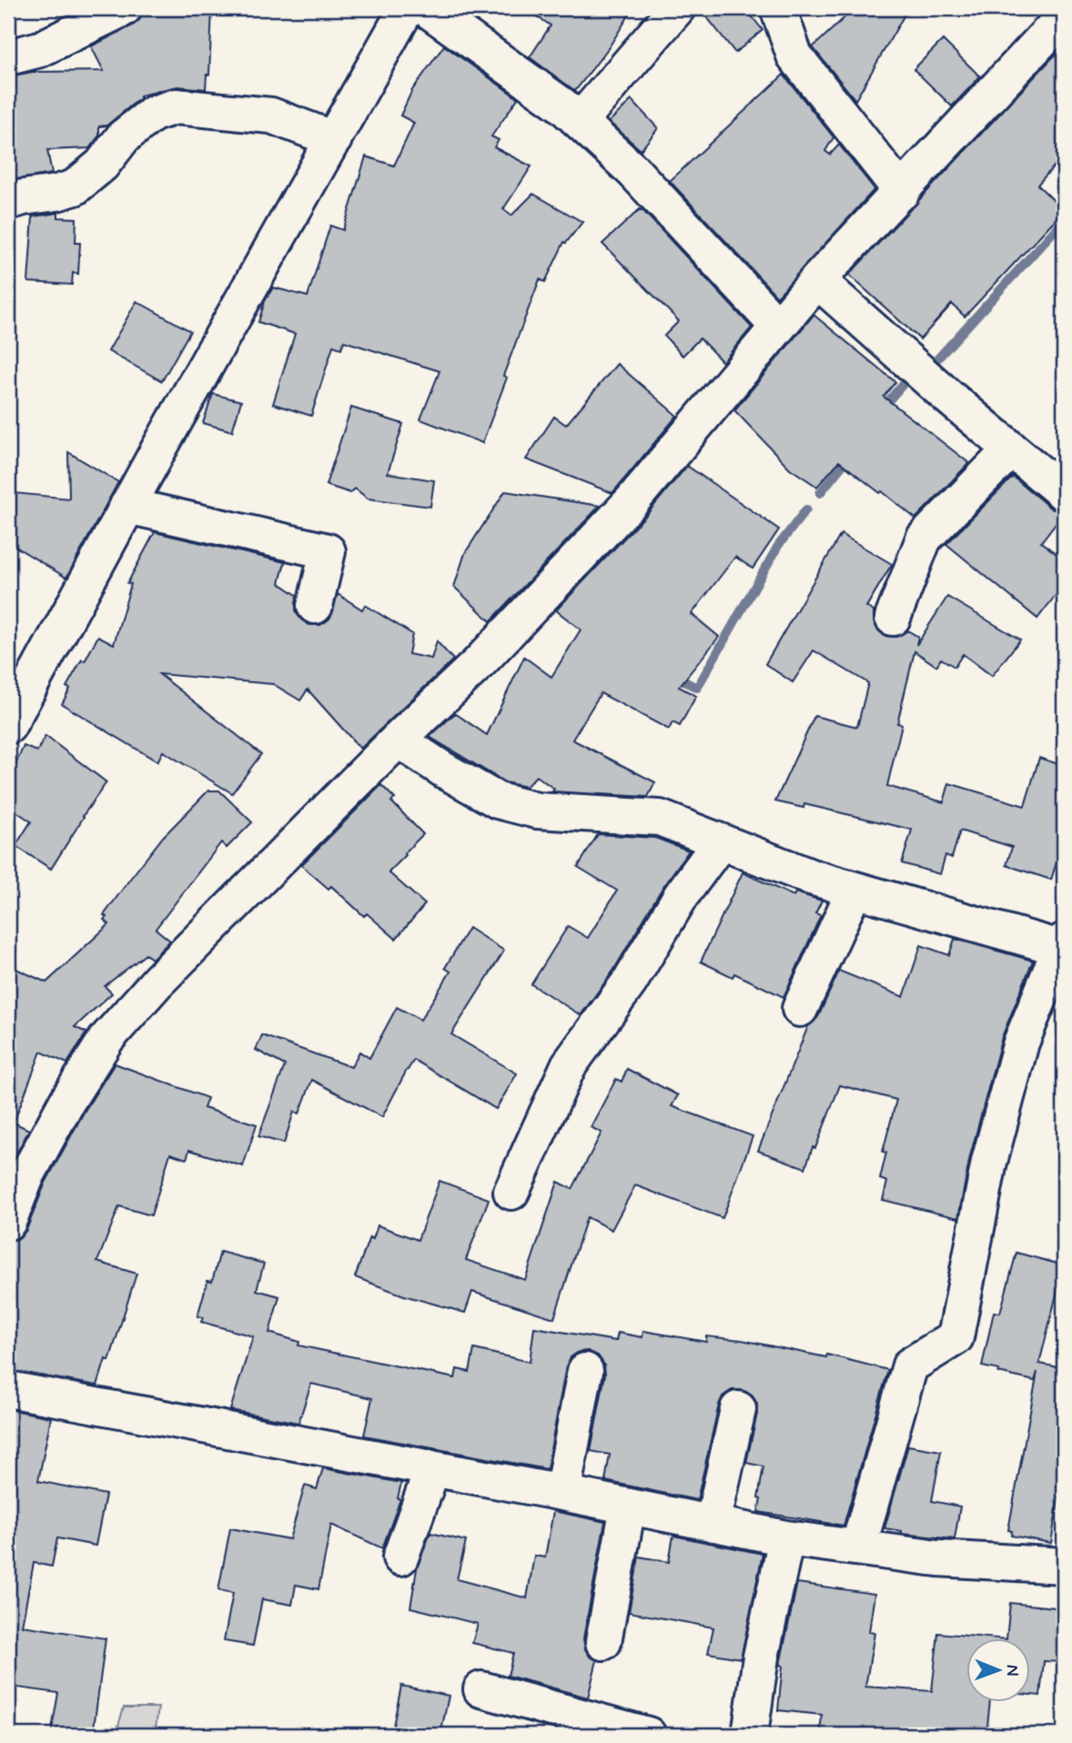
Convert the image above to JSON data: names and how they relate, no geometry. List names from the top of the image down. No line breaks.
{"north":"right"}
